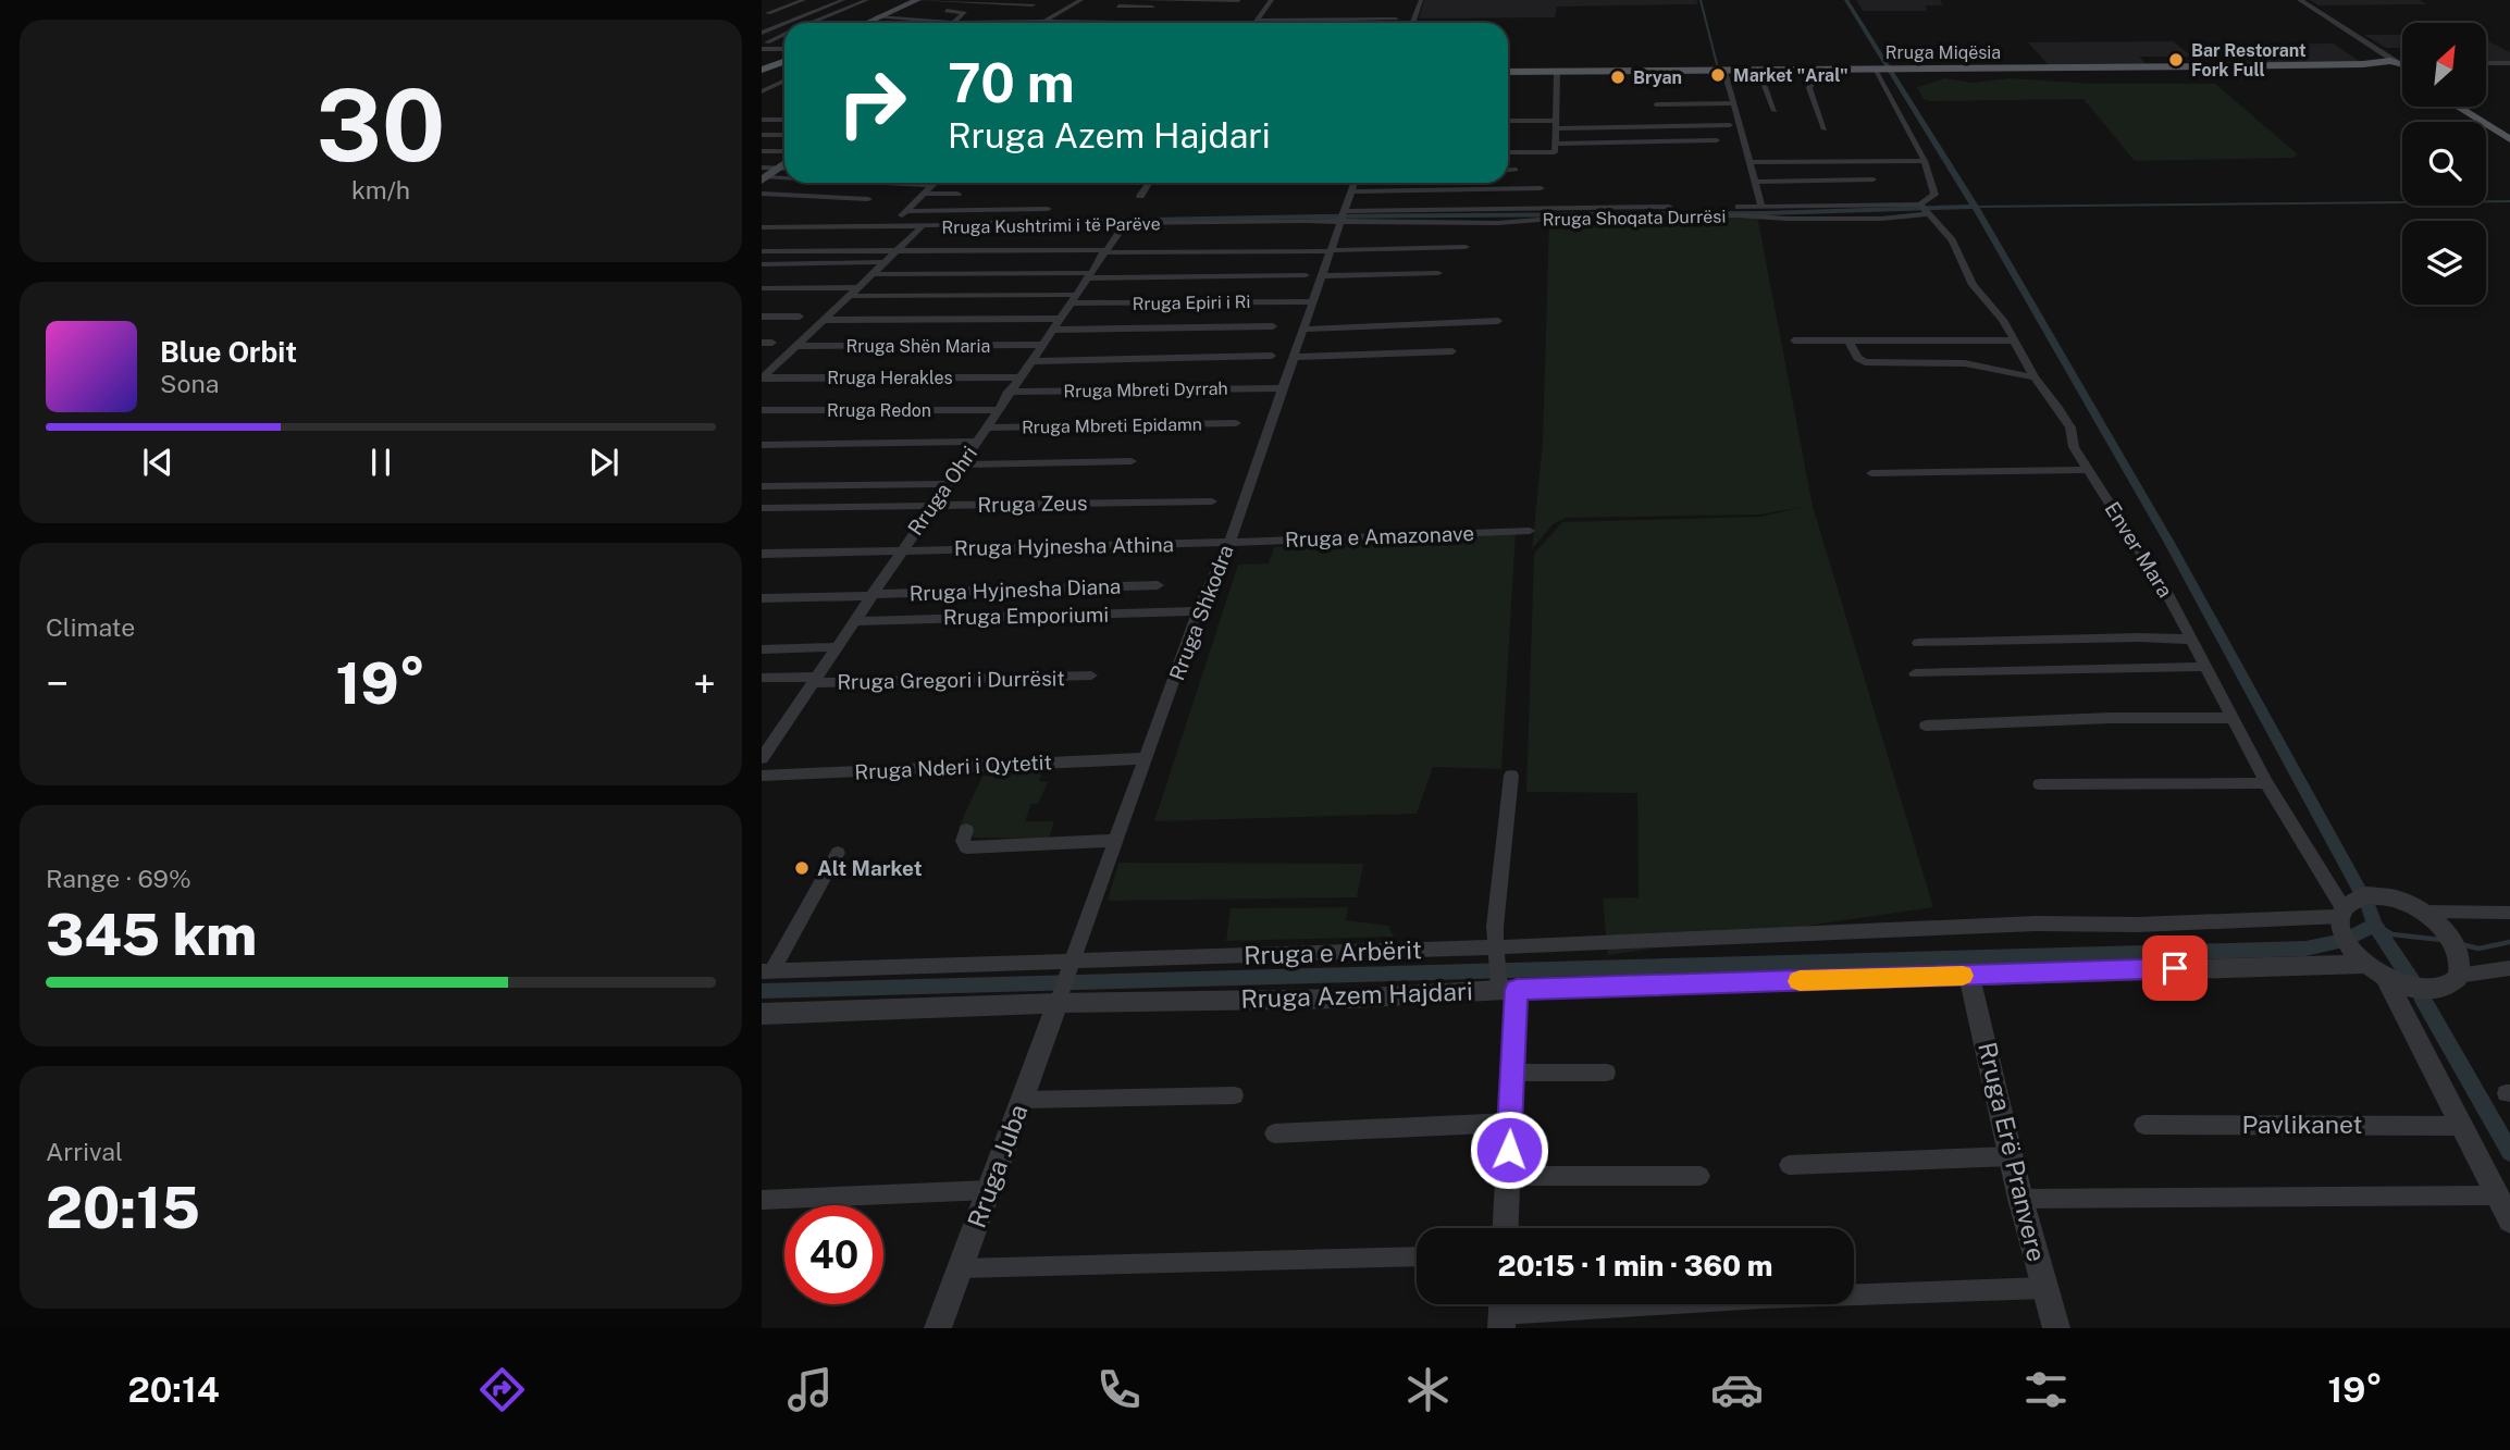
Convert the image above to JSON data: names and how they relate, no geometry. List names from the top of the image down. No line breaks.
{"streets":{"main road":["Rruga Miqësia"],"street":["Rruga Shoqata Durrësi","Rruga Kushtrimi i të Parëve","Rruga Epiri i Ri","Rruga Shën Maria","Rruga Herakles","Rruga Mbreti Dyrrah","Rruga Redon","Rruga Mbreti Epidamn","Rruga Ohri","Rruga Zeus","Rruga e Amazonave","Rruga Hyjnesha Athina","Enver Mara","Rruga Hyjnesha Diana","Rruga Shkodra","Rruga Emporiumi","Rruga Gregori i Durrësit","Rruga Nderi i Qytetit","Rruga e Arbërit","Rruga Azem Hajdari","Pavlikanet","Rruga Erë Pranvere","Rruga Juba"]},"crossings":[["Rruga Shoqata Durrësi","Rruga Kushtrimi i të Parëve"],["Rruga Shoqata Durrësi","Enver Mara"],["Rruga Shoqata Durrësi","Rruga Shkodra"],["Rruga Kushtrimi i të Parëve","Rruga Ohri"],["Rruga Kushtrimi i të Parëve","Rruga Shkodra"],["Rruga Epiri i Ri","Rruga Ohri"],["Rruga Epiri i Ri","Rruga Shkodra"],["Rruga Shën Maria","Rruga Ohri"],["Rruga Herakles","Rruga Ohri"],["Rruga Mbreti Dyrrah","Rruga Ohri"],["Rruga Mbreti Dyrrah","Rruga Shkodra"],["Rruga Redon","Rruga Ohri"],["Rruga Mbreti Epidamn","Rruga Ohri"],["Rruga Ohri","Rruga Zeus"],["Rruga Ohri","Rruga Hyjnesha Athina"],["Rruga Ohri","Rruga Hyjnesha Diana"],["Rruga Ohri","Rruga Emporiumi"],["Rruga Ohri","Rruga Gregori i Durrësit"],["Rruga e Amazonave","Rruga Hyjnesha Athina"],["Rruga e Amazonave","Rruga Shkodra"],["Rruga Hyjnesha Athina","Rruga Shkodra"],["Enver Mara","Rruga Azem Hajdari"],["Rruga Shkodra","Rruga Emporiumi"],["Rruga Shkodra","Rruga Nderi i Qytetit"],["Rruga Shkodra","Rruga e Arbërit"],["Rruga Shkodra","Rruga Azem Hajdari"],["Rruga Shkodra","Rruga Juba"],["Rruga e Arbërit","Rruga Azem Hajdari"],["Rruga e Arbërit","Rruga Juba"],["Rruga Azem Hajdari","Rruga Erë Pranvere"],["Rruga Azem Hajdari","Rruga Juba"]],"places":["Bar Restorant Fork Full","Market \"Aral\"","Bryan","Alt Market"],"north":"top right","page":{"tile":[["30","km/h"],"Climate",["Range · 69%","345 km"],["Arrival","20:15"]],"turn":["70 m","Rruga Azem Hajdari"],"song":["Blue Orbit","Sona"],"heat":["−","19°","+"],"limit":"40","trip":"20:15 · 1 min · 360 m","tabs":["20:14","19°"]}}
